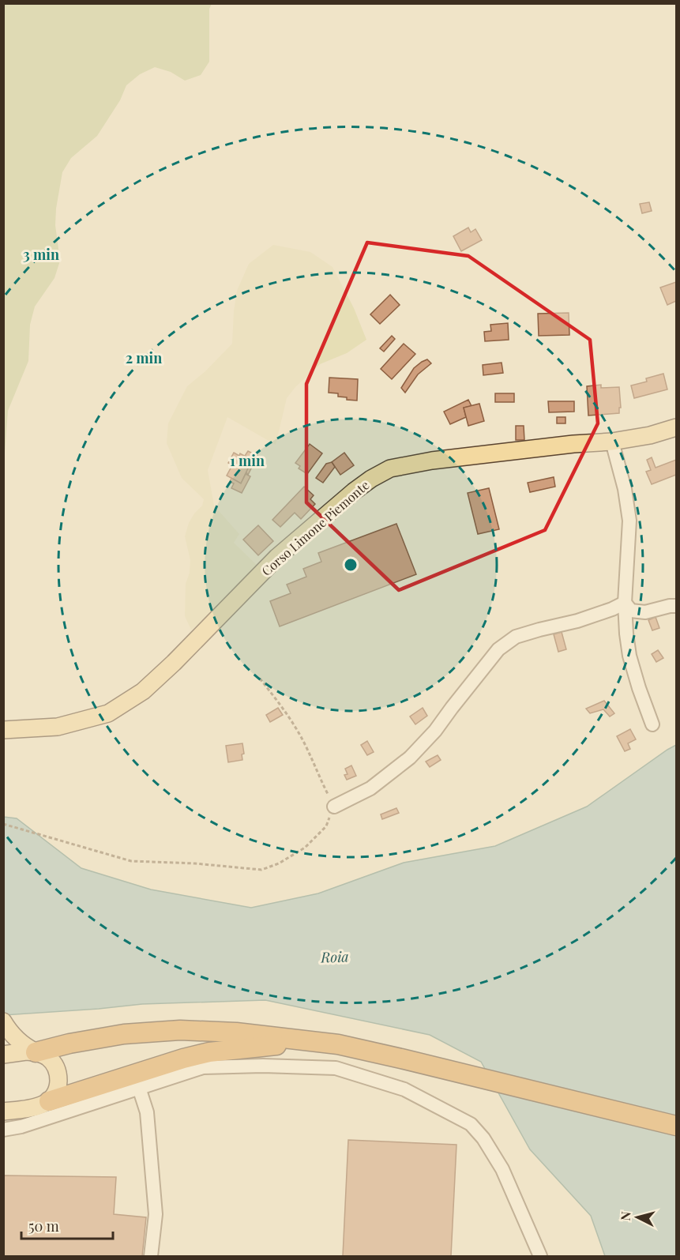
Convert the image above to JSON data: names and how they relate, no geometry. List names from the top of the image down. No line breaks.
{"streets":{"main road":["Corso Limone Piemonte"]},"water":["Roia"],"scale_bar":"50 m","north":"left","rings":["3 min","2 min","1 min"]}
